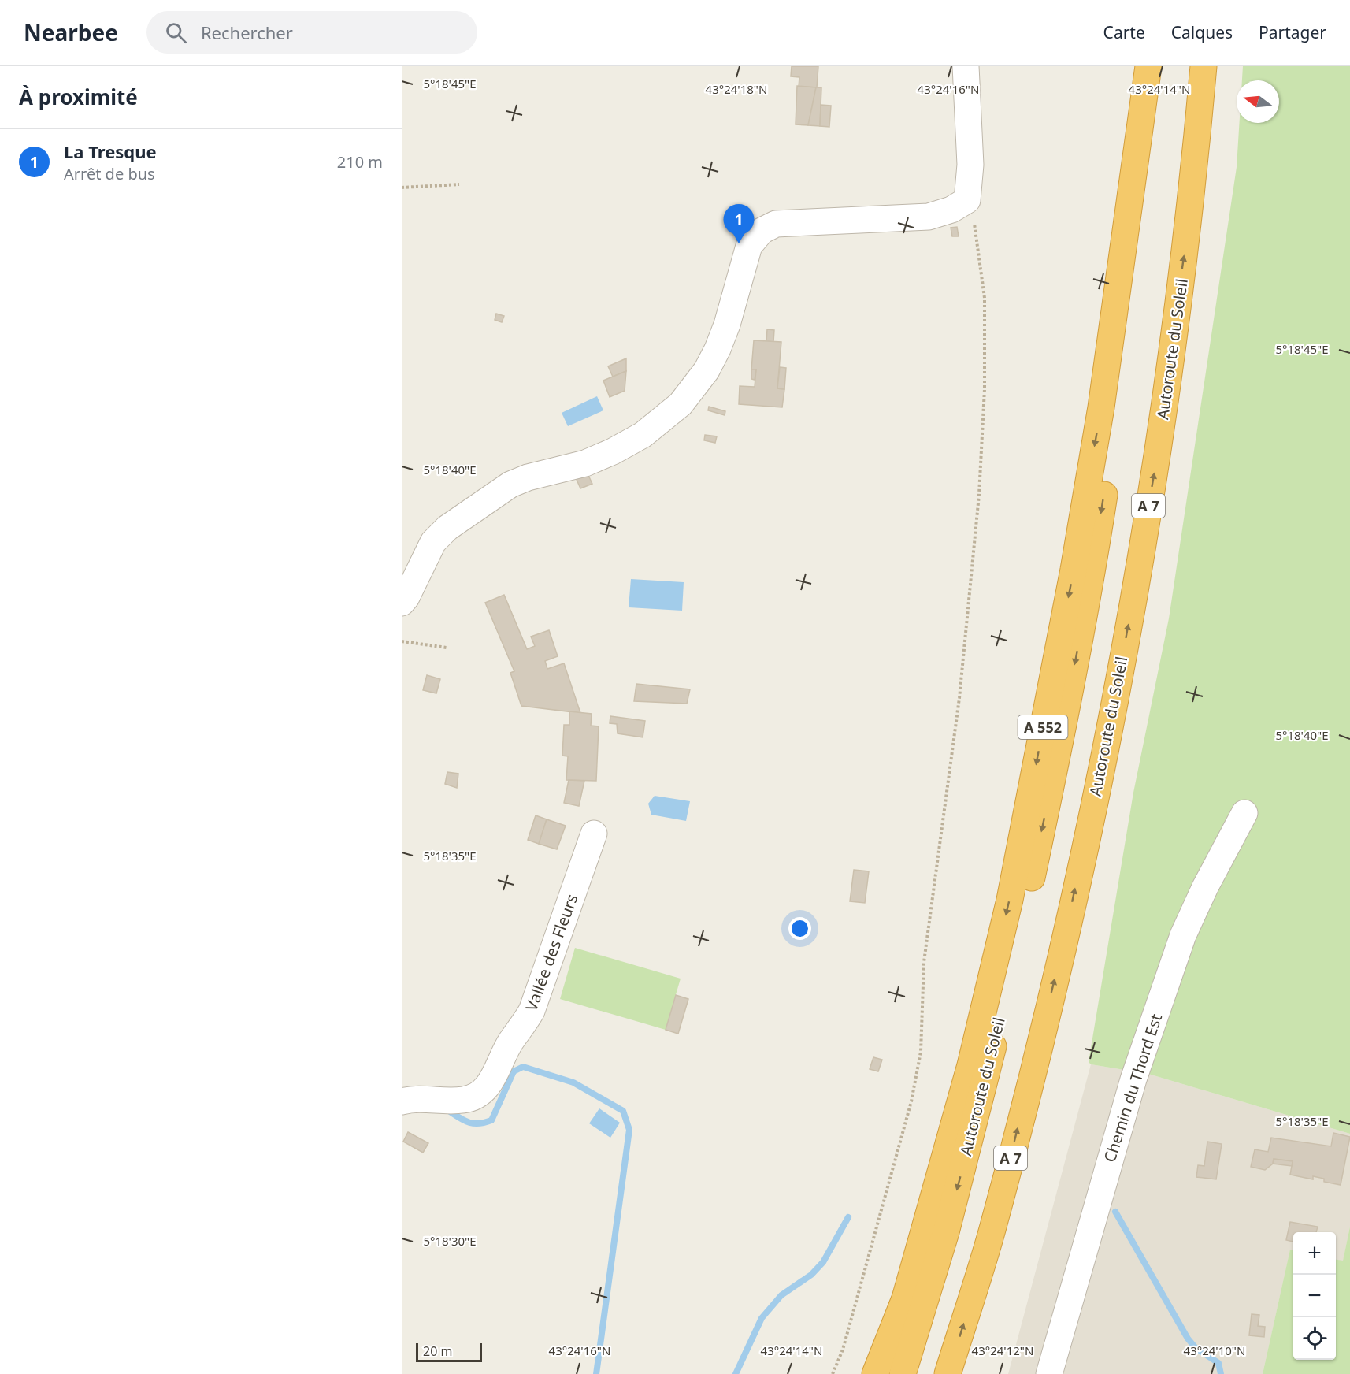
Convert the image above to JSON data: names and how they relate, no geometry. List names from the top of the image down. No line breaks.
{"streets":{"highway":["Autoroute du Soleil","A 7","A 552"],"street":["Vallée des Fleurs","Chemin du Thord Est"]},"scale_bar":"20 m","north":"left","page":{"header":"Nearbee","search":"Rechercher","nav":["Carte","Calques","Partager"],"heading":"À proximité","list":[{"mark":"1","name":"La Tresque","note":"Arrêt de bus","value":"210 m"}],"pins":"1","map_buttons":["+","−"],"scale":"20 m"},"coordinates":["5°18'45\"E","43°24'18\"N","43°24'16\"N","43°24'14\"N","5°18'40\"E","5°18'35\"E","5°18'30\"E","43°24'12\"N","43°24'10\"N"]}
